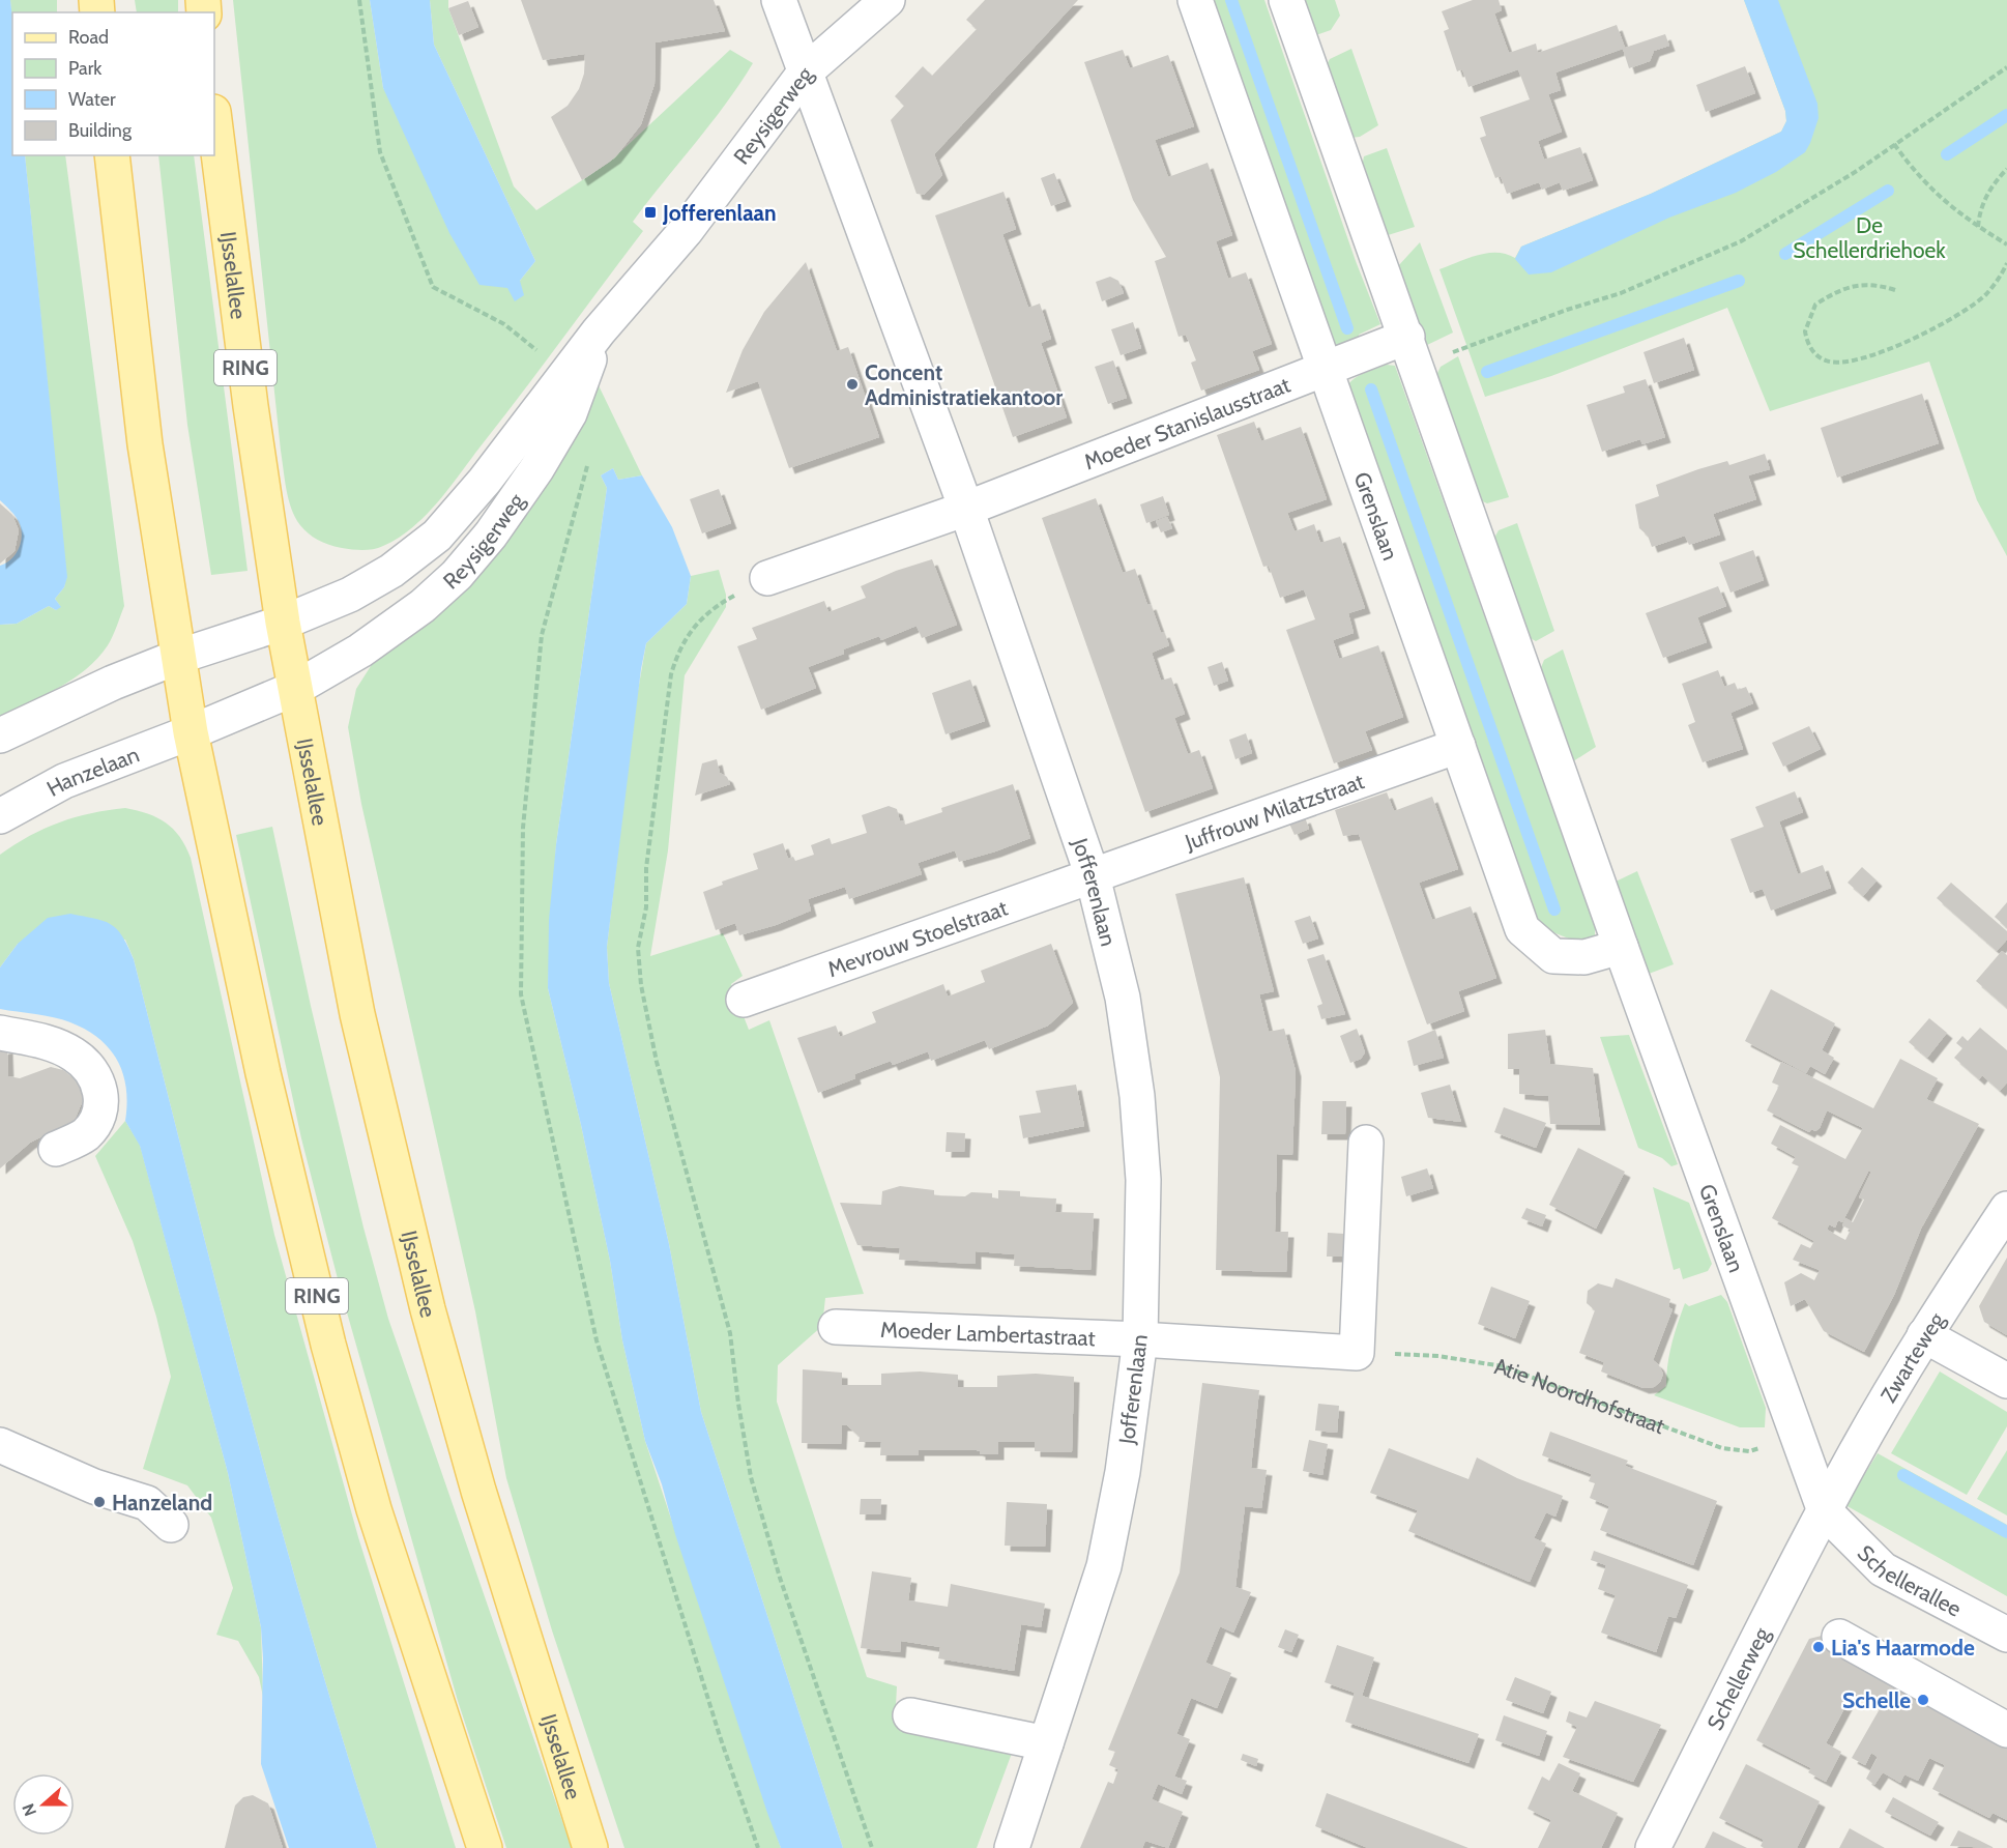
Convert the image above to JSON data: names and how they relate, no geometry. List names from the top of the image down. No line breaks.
{"streets":{"main road":["IJsselallee","RING"],"street":["Reysigerweg","Moeder Stanislausstraat","Grenslaan","Hanzelaan","Juffrouw Milatzstraat","Jofferenlaan","Mevrouw Stoelstraat","Moeder Lambertastraat","Zwarteweg","Schellerallee","Schellerweg"],"path":["Atie Noordhofstraat"]},"crossings":[["Reysigerweg","IJsselallee"],["Reysigerweg","Jofferenlaan"],["RING","Hanzelaan"],["Moeder Stanislausstraat","Grenslaan"],["Moeder Stanislausstraat","Jofferenlaan"],["Grenslaan","Juffrouw Milatzstraat"],["Grenslaan","Zwarteweg"],["Grenslaan","Atie Noordhofstraat"],["Grenslaan","Schellerallee"],["Grenslaan","Schellerweg"],["Juffrouw Milatzstraat","Jofferenlaan"],["Juffrouw Milatzstraat","Mevrouw Stoelstraat"],["Jofferenlaan","Mevrouw Stoelstraat"],["Jofferenlaan","Moeder Lambertastraat"],["Zwarteweg","Schellerallee"],["Zwarteweg","Schellerweg"],["Schellerallee","Schellerweg"]],"parks":["De Schellerdriehoek"],"places":{"transit":["Jofferenlaan"],"other":["Concent Administratiekantoor","Hanzeland","Lia's Haarmode","Schelle"]},"legend":["Road","Park","Water","Building"],"north":"left"}
